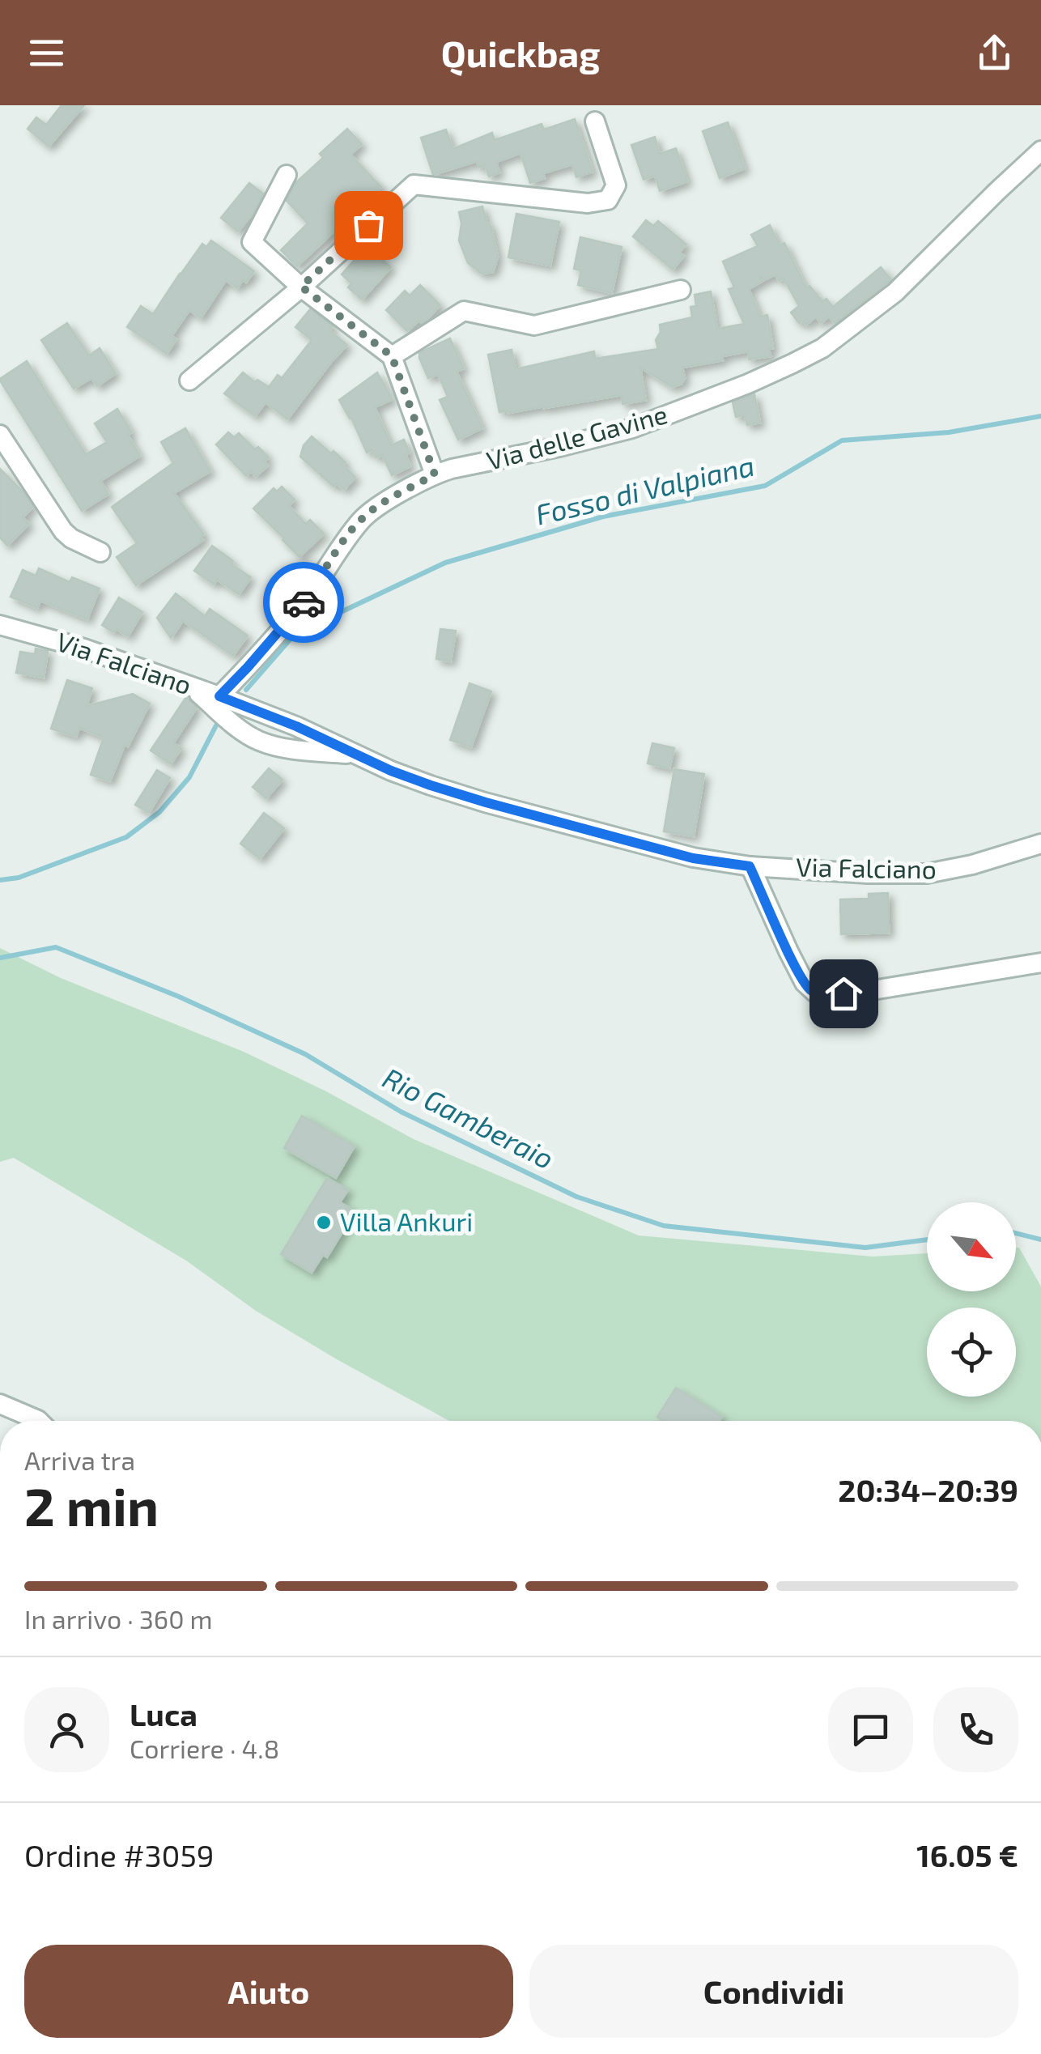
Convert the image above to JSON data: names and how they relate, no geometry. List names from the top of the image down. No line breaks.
{"streets":{"street":["Via delle Gavine","Via Falciano"]},"crossings":[["Via delle Gavine","Via Falciano"]],"water":["Fosso di Valpiana","Rio Gamberaio"],"places":["Villa Ankuri"],"north":"bottom right","page":{"header":"Quickbag","heading":["2 min","Arriva tra","20:34–20:39"],"panel":["Luca","Corriere · 4.8","Ordine #3059","16.05 €"],"bar":"In arrivo · 360 m","buttons":["Aiuto","Condividi"]}}
